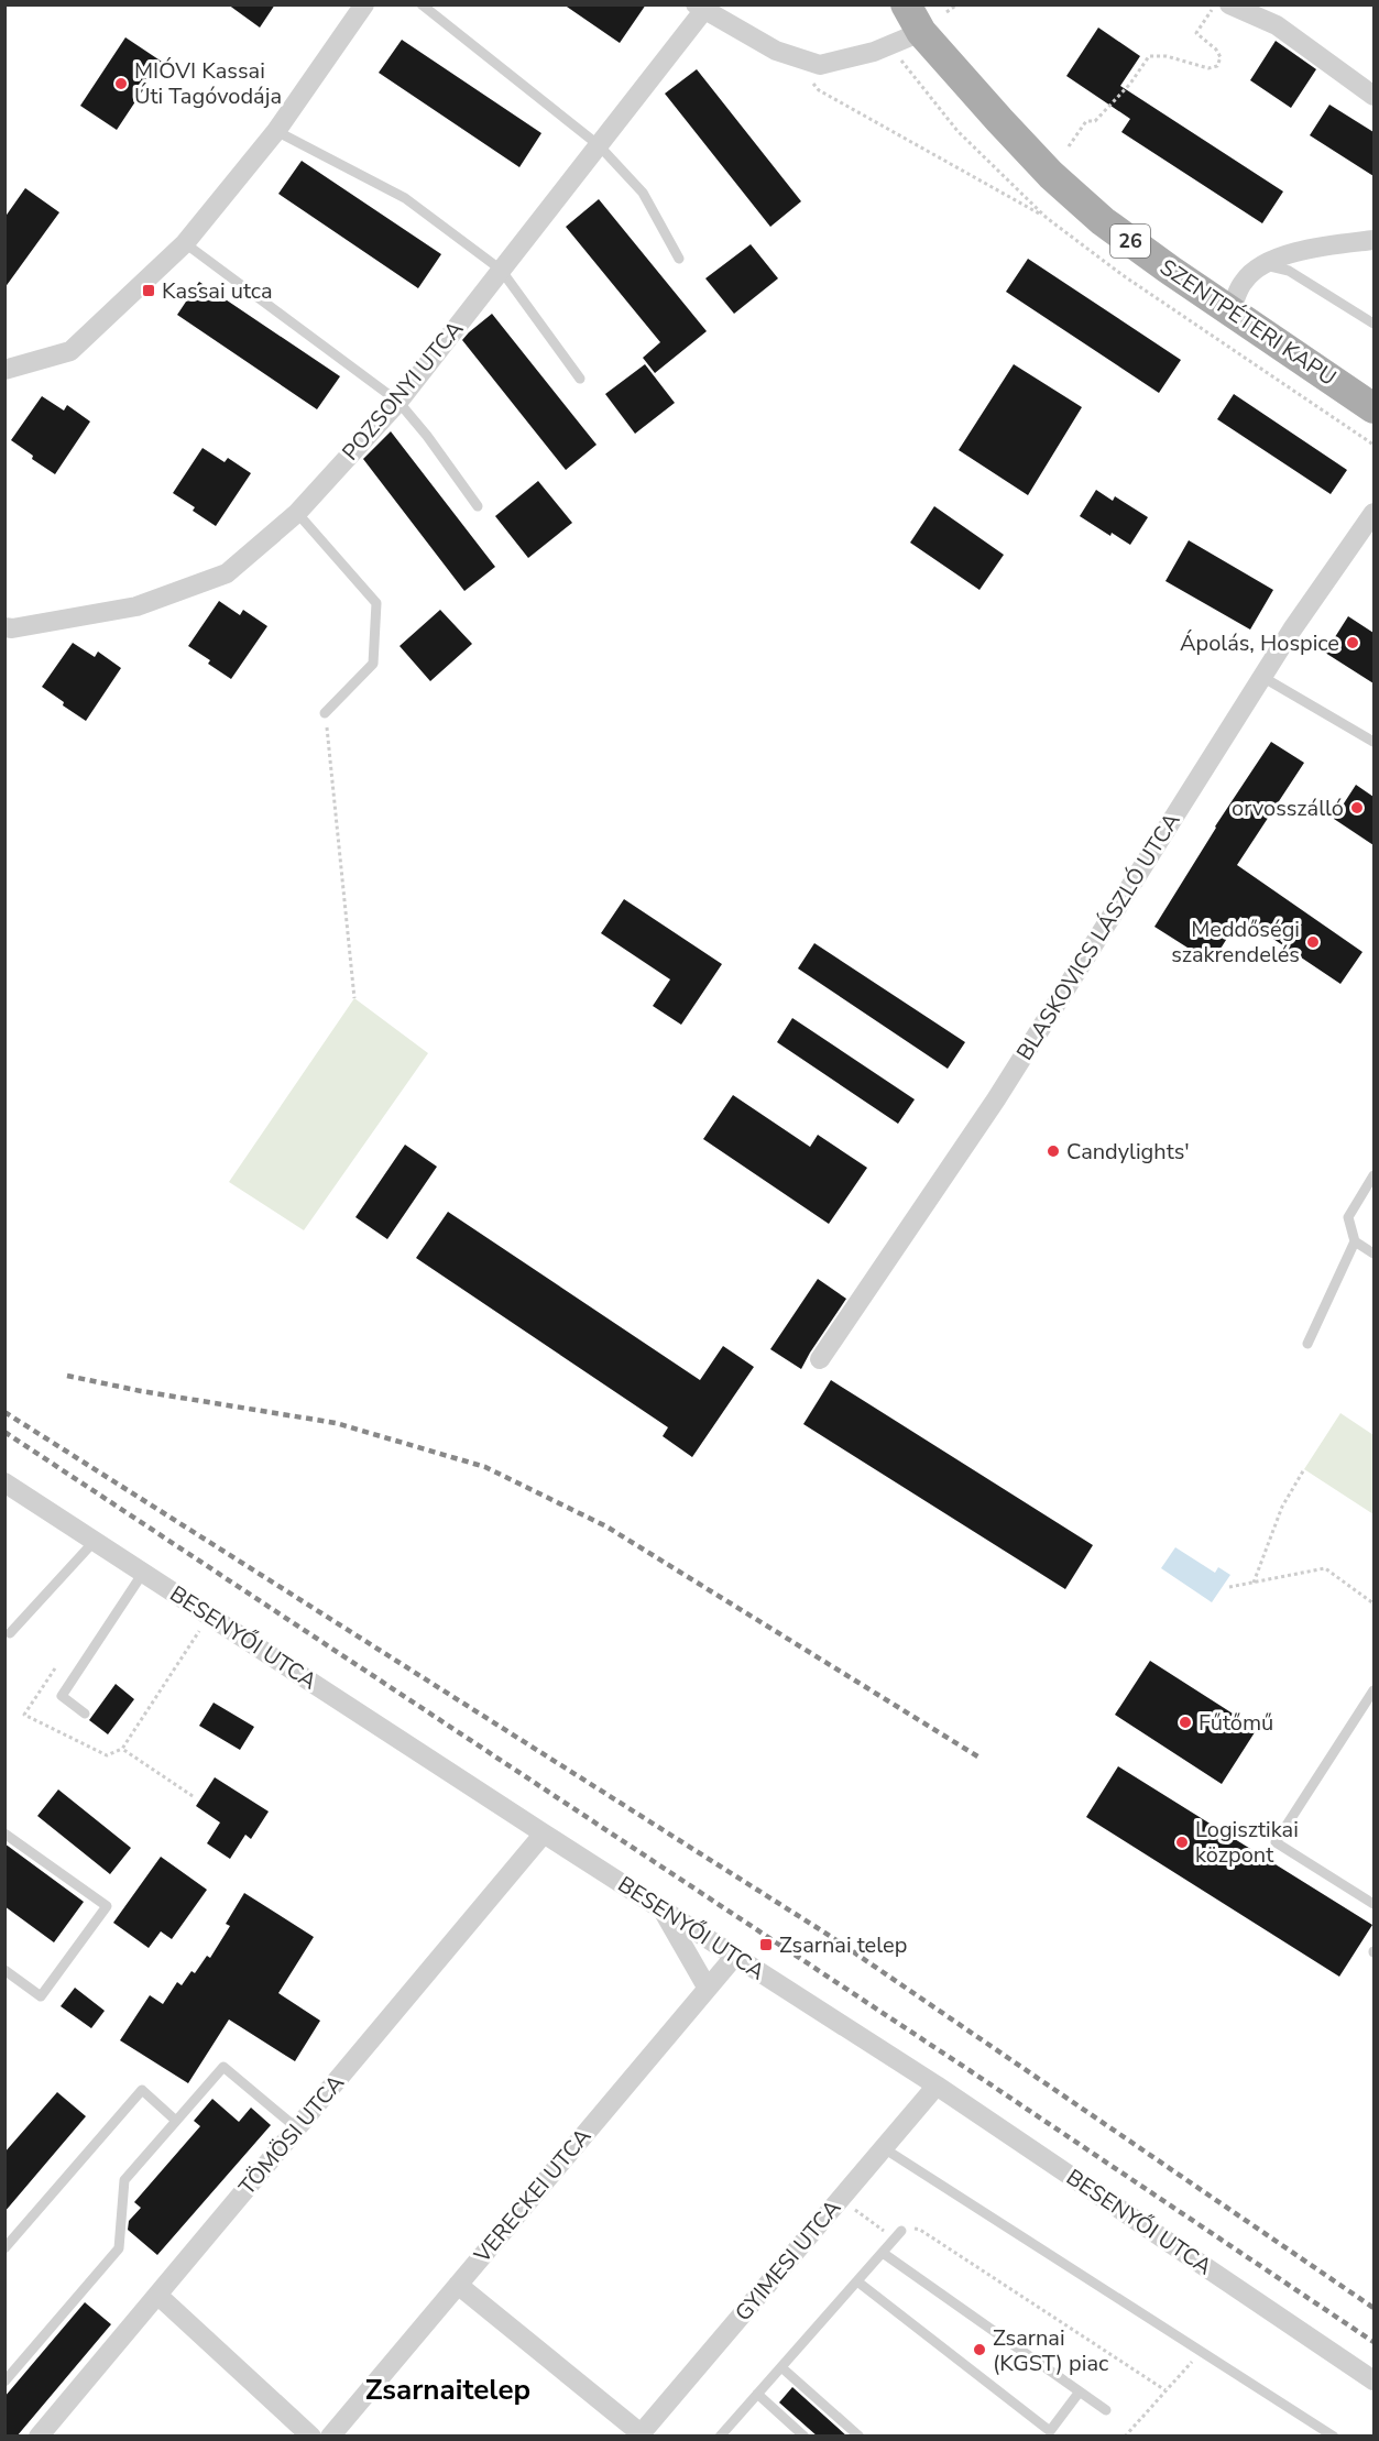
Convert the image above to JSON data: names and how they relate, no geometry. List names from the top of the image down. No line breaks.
{"streets":{"main road":["26","SZENTPÉTERI KAPU"],"street":["POZSONYI UTCA","BLASKOVICS LÁSZLÓ UTCA","BESENYŐI UTCA","TÖMÖSI UTCA","VERECKEI UTCA","GYIMESI UTCA"]},"crossings":[["BESENYŐI UTCA","TÖMÖSI UTCA"],["BESENYŐI UTCA","VERECKEI UTCA"],["BESENYŐI UTCA","GYIMESI UTCA"]],"districts":["Zsarnaitelep"],"places":{"other":["MIÓVI Kassai Úti Tagóvodája","Ápolás, Hospice","orvosszálló","Meddőségi szakrendelés","Candylights'","Fűtőmű","Logisztikai központ","Zsarnai (KGST) piac"],"transit":["Kassai utca","Zsarnai telep"]}}
